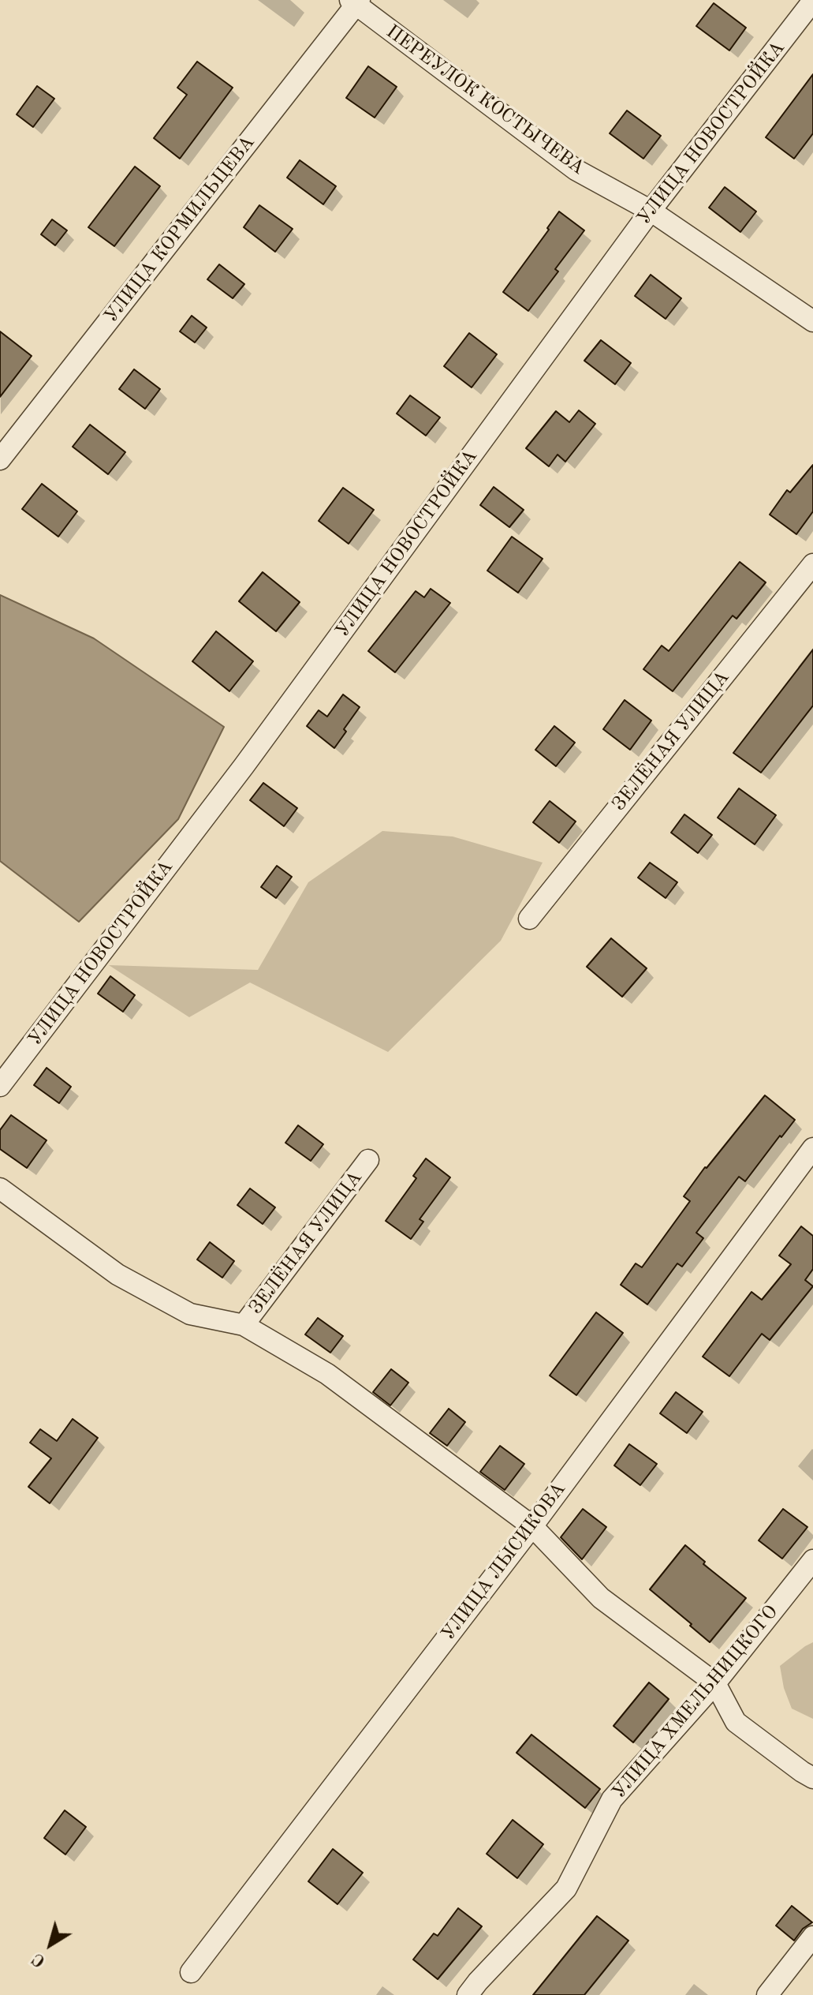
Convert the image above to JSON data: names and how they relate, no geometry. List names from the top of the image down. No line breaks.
{"streets":{"street":["ПЕРЕУЛОК КОСТЫЧЕВА","УЛИЦА НОВОСТРОЙКА","УЛИЦА КОРМИЛЬЦЕВА","ЗЕЛЁНАЯ УЛИЦА","УЛИЦА ЛЫСИКОВА","УЛИЦА ХМЕЛЬНИЦКОГО"]},"crossings":[["ПЕРЕУЛОК КОСТЫЧЕВА","УЛИЦА НОВОСТРОЙКА"],["ПЕРЕУЛОК КОСТЫЧЕВА","УЛИЦА КОРМИЛЬЦЕВА"]],"north":"bottom left"}
